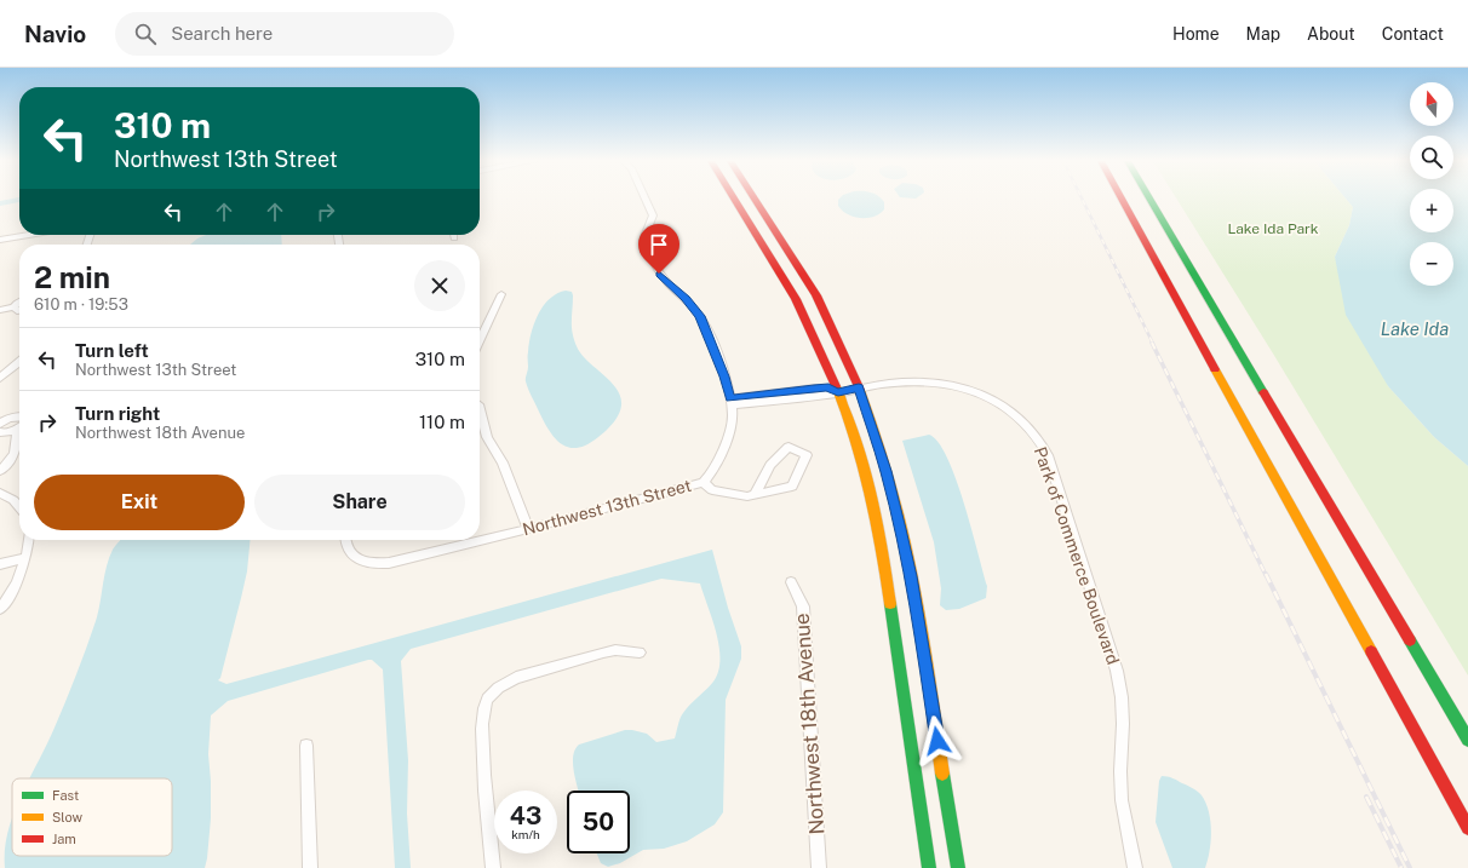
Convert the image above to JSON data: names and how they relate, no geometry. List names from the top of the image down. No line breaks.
{"streets":{"street":["Northwest 13th Street","Park of Commerce Boulevard","Northwest 18th Avenue"]},"water":["Lake Ida"],"parks":["Lake Ida Park"],"legend":["Fast","Slow","Jam"],"north":"top","page":{"header":"Navio","search":"Search here","nav":["Home","Map","About","Contact"],"map_buttons":["+","−"],"turn":["310 m","Northwest 13th Street"],"heading":["2 min","610 m · 19:53"],"list":[{"name":"Turn left","note":"Northwest 13th Street","value":"310 m"},{"name":"Turn right","note":"Northwest 18th Avenue","value":"110 m"}],"buttons":["Exit","Share"],"speed":"43 km/h","limit":"50"}}
